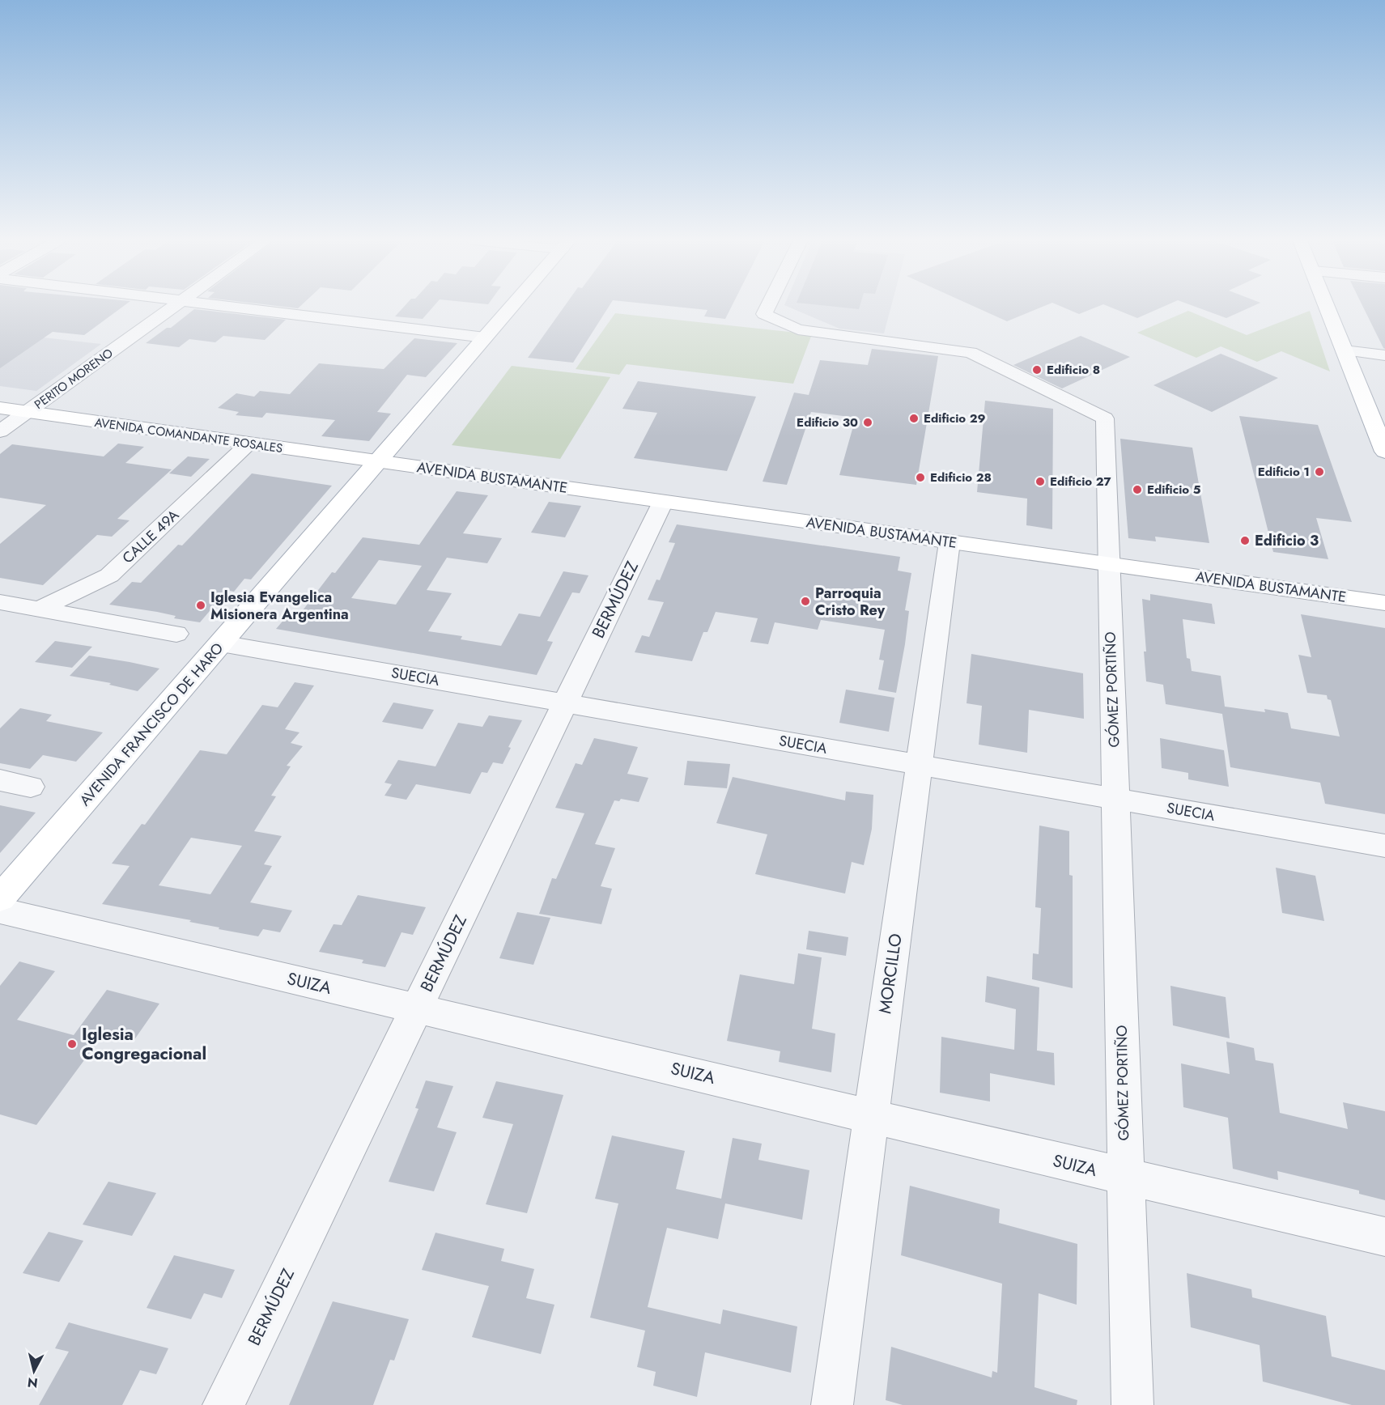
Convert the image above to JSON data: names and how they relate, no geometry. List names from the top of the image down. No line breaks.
{"streets":{"main road":["AVENIDA COMANDANTE ROSALES","AVENIDA BUSTAMANTE","AVENIDA FRANCISCO DE HARO"],"street":["PERITO MORENO","CALLE 49A","BERMÚDEZ","SUECIA","GÓMEZ PORTIÑO","MORCILLO","SUIZA"]},"crossings":[["PERITO MORENO","AVENIDA COMANDANTE ROSALES"],["AVENIDA COMANDANTE ROSALES","AVENIDA BUSTAMANTE"],["AVENIDA COMANDANTE ROSALES","CALLE 49A"],["AVENIDA COMANDANTE ROSALES","AVENIDA FRANCISCO DE HARO"],["AVENIDA BUSTAMANTE","BERMÚDEZ"],["AVENIDA BUSTAMANTE","GÓMEZ PORTIÑO"],["AVENIDA BUSTAMANTE","AVENIDA FRANCISCO DE HARO"],["AVENIDA BUSTAMANTE","MORCILLO"],["BERMÚDEZ","SUECIA"],["BERMÚDEZ","SUIZA"],["SUECIA","GÓMEZ PORTIÑO"],["SUECIA","AVENIDA FRANCISCO DE HARO"],["SUECIA","MORCILLO"],["GÓMEZ PORTIÑO","SUIZA"],["MORCILLO","SUIZA"]],"places":["Edificio 8","Edificio 29","Edificio 30","Edificio 1","Edificio 28","Edificio 27","Edificio 5","Edificio 3","Parroquia Cristo Rey","Iglesia Evangelica Misionera Argentina","Iglesia Congregacional"],"north":"bottom"}
